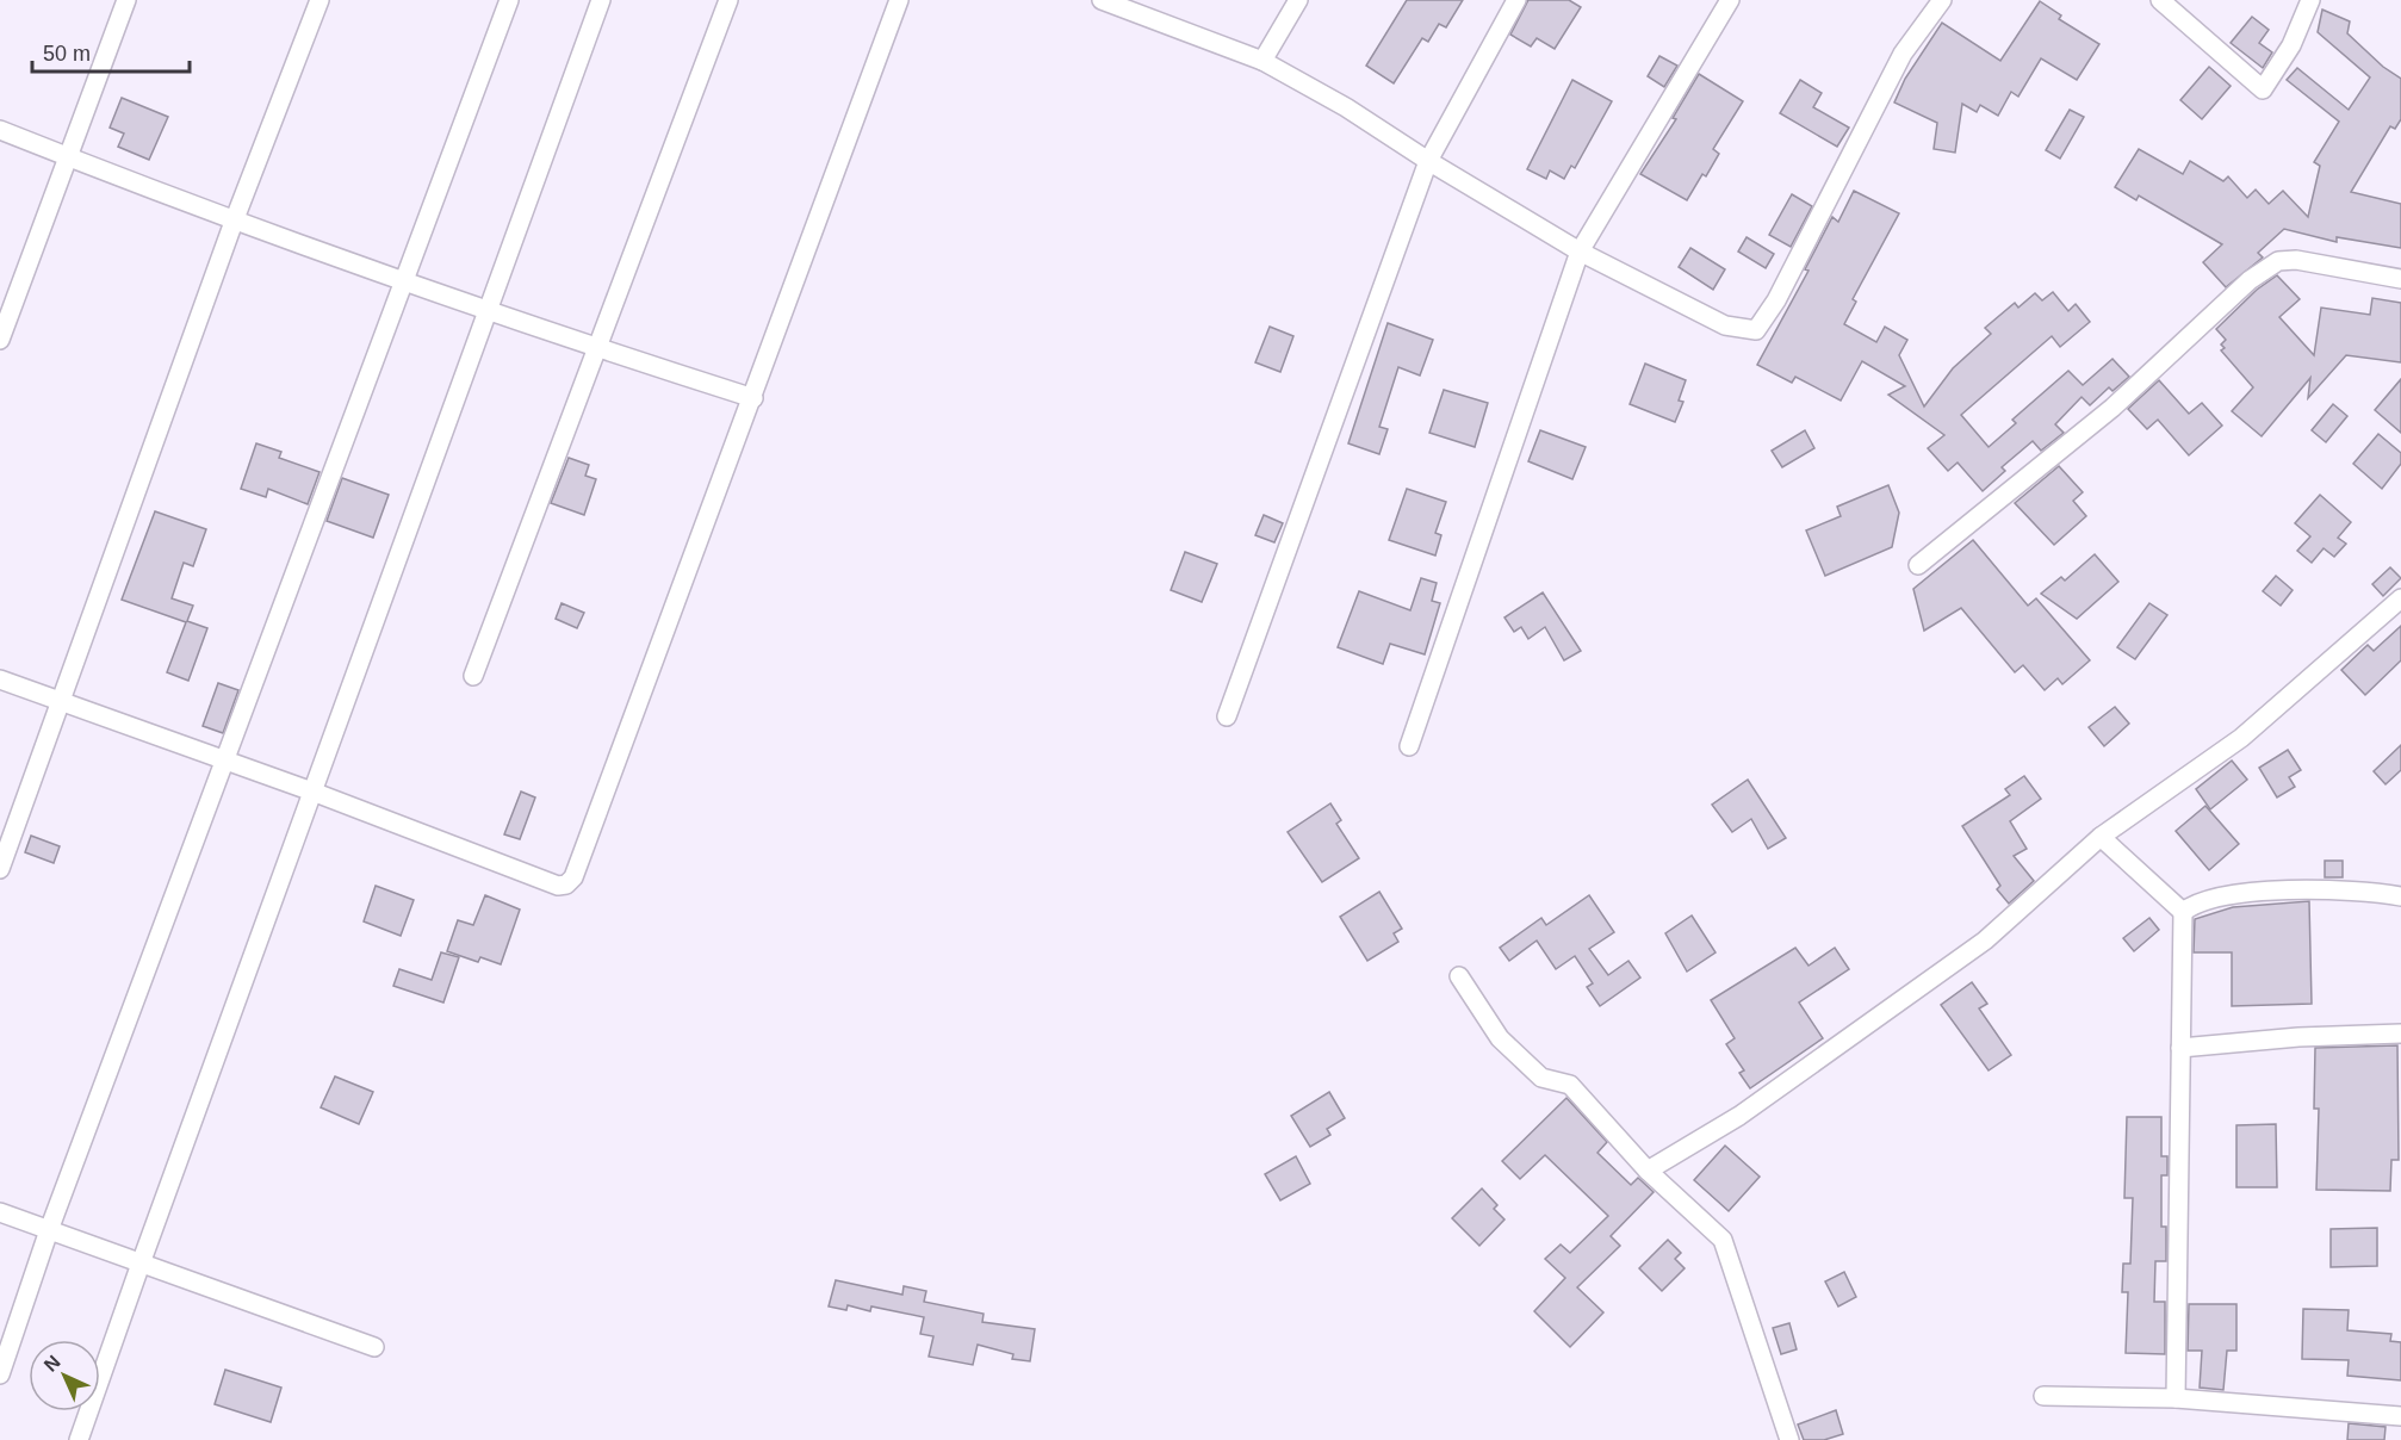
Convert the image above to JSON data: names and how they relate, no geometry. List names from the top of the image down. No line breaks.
{"scale_bar":"50 m","north":"top left"}
